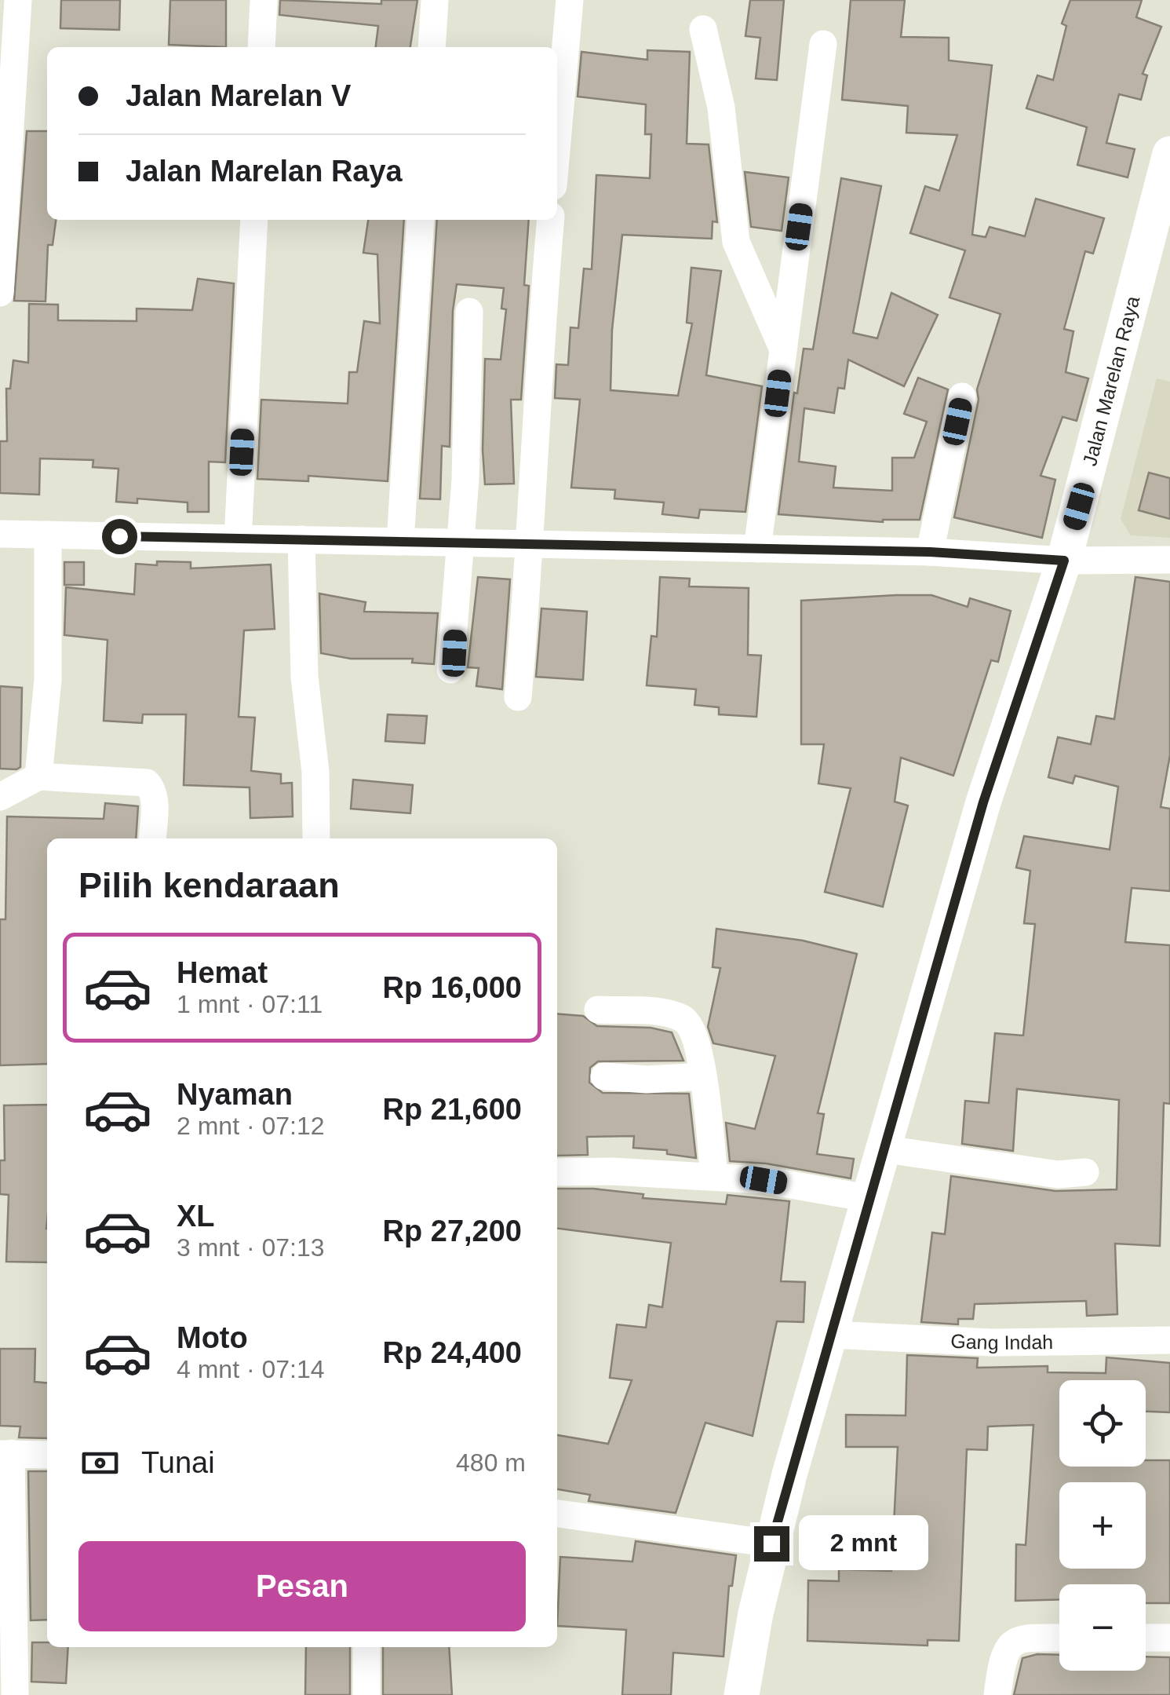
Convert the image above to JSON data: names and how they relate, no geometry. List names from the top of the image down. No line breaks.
{"streets":{"main road":["Jalan Marelan Raya"],"street":["Gang Indah"]},"crossings":[["Jalan Marelan Raya","Gang Indah"]],"page":{"banner":["Jalan Marelan V","Jalan Marelan Raya"],"heading":"Pilih kendaraan","list":[{"name":"Hemat","note":"1 mnt · 07:11","value":"Rp 16,000"},{"name":"Nyaman","note":"2 mnt · 07:12","value":"Rp 21,600"},{"name":"XL","note":"3 mnt · 07:13","value":"Rp 27,200"},{"name":"Moto","note":"4 mnt · 07:14","value":"Rp 24,400"}],"map_buttons":["+","−"],"pay":["Tunai","480 m"],"bubble":"2 mnt","buttons":"Pesan"}}
